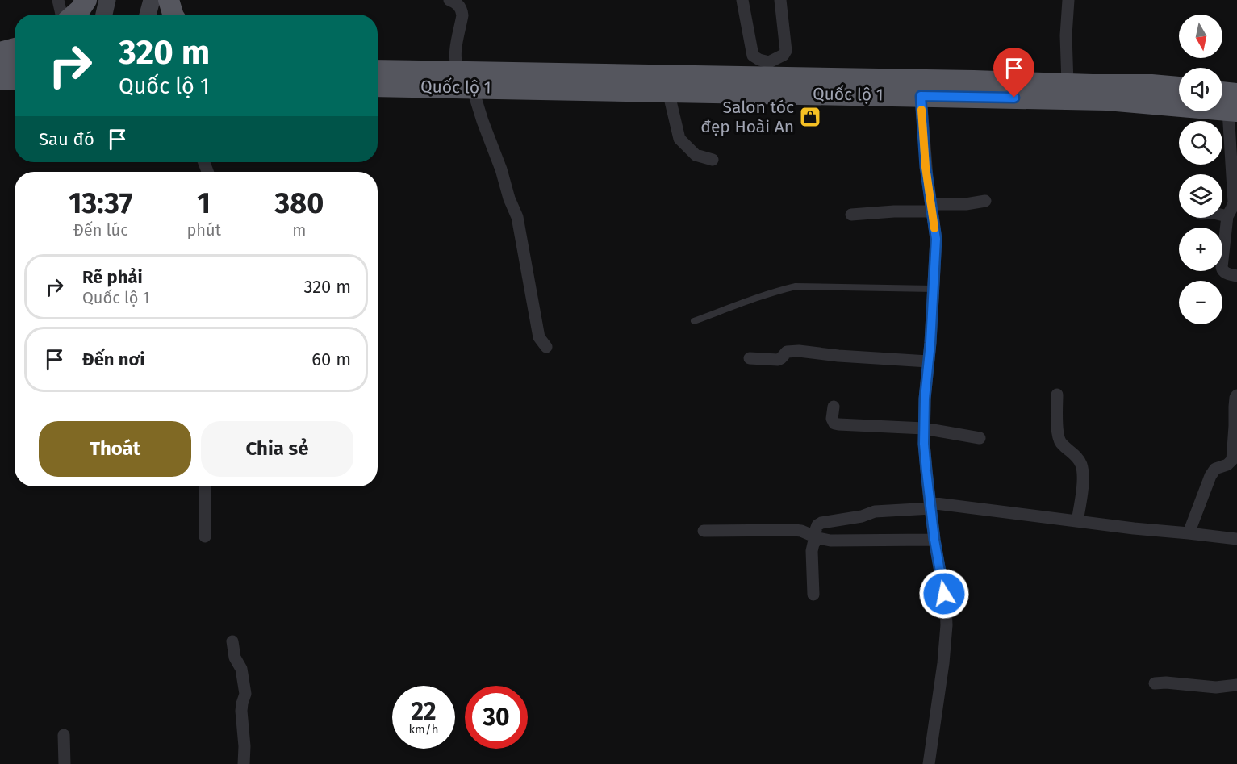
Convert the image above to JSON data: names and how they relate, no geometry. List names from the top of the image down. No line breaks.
{"streets":{"highway":["Quốc lộ 1"]},"places":{"shop":["Salon tóc đẹp Hoài An"]},"north":"bottom","page":{"map_buttons":["+","−"],"turn":["320 m","Quốc lộ 1"],"then":"Sau đó","eta":["13:37","Đến lúc","1","phút","380","m"],"list":[{"name":"Rẽ phải","note":"Quốc lộ 1","value":"320 m"},{"name":"Đến nơi","value":"60 m"}],"buttons":["Thoát","Chia sẻ"],"speed":"22 km/h","limit":"30"}}
